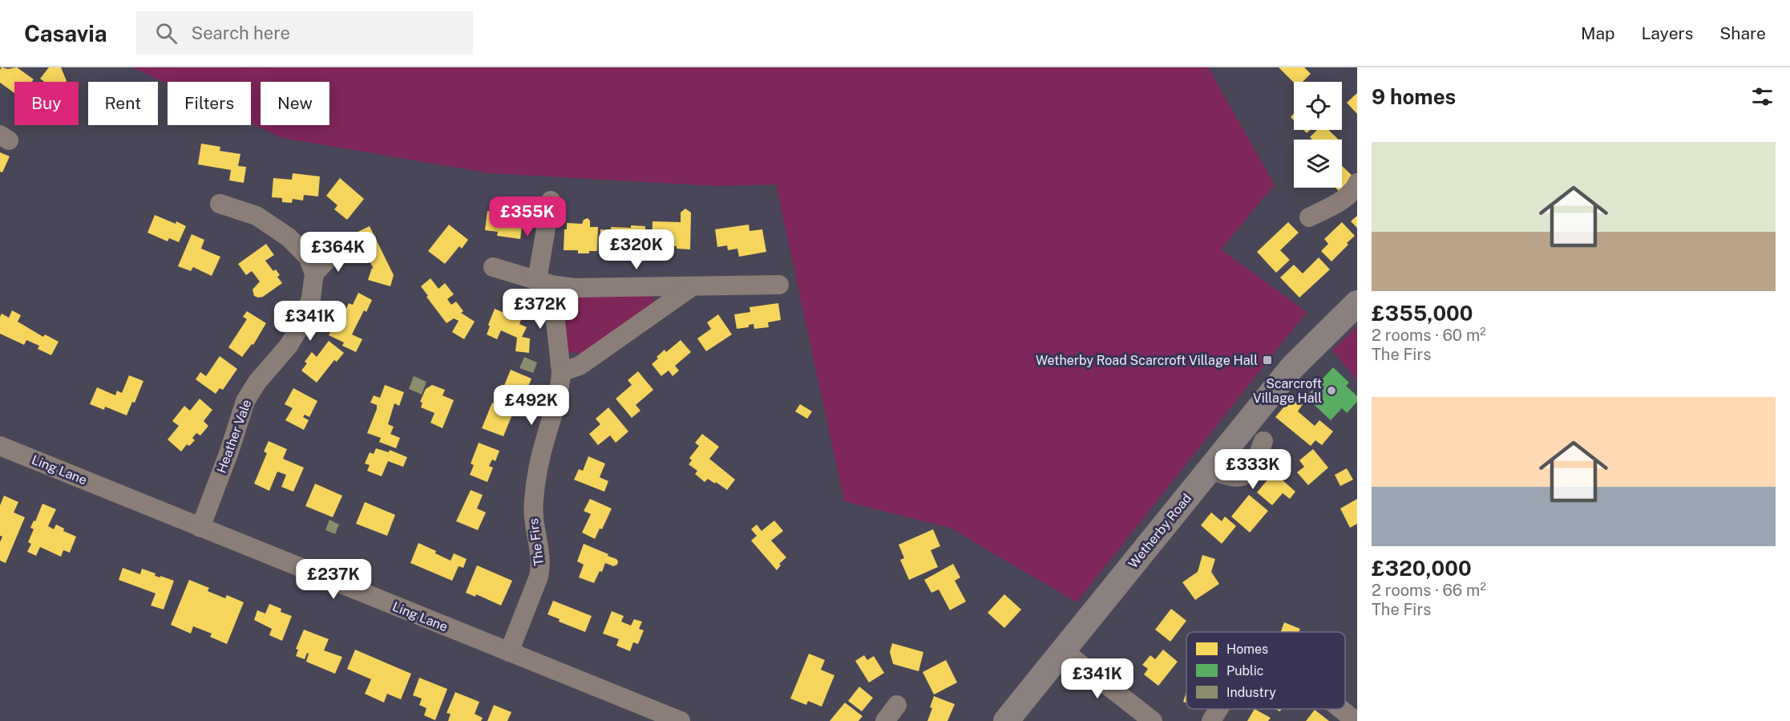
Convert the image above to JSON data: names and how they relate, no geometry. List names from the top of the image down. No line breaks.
{"streets":{"main road":["Wetherby Road"],"street":["Heather Vale","Ling Lane","The Firs"]},"crossings":[["Heather Vale","Ling Lane"],["Ling Lane","The Firs"]],"places":{"transit":["Wetherby Road Scarcroft Village Hall"],"other":["Scarcroft Village Hall"]},"legend":["Homes","Public","Industry"],"page":{"header":"Casavia","search":"Search here","nav":["Map","Layers","Share"],"heading":"9 homes","chip":["Buy","Rent","Filters","New"],"list":[{"name":"£355,000","note":"2 rooms · 60 m² · The Firs"},{"name":"£320,000","note":"2 rooms · 66 m² · The Firs"}],"price":["£355K","£320K","£364K","£372K","£341K","£492K","£333K","£237K","£341K"]}}
